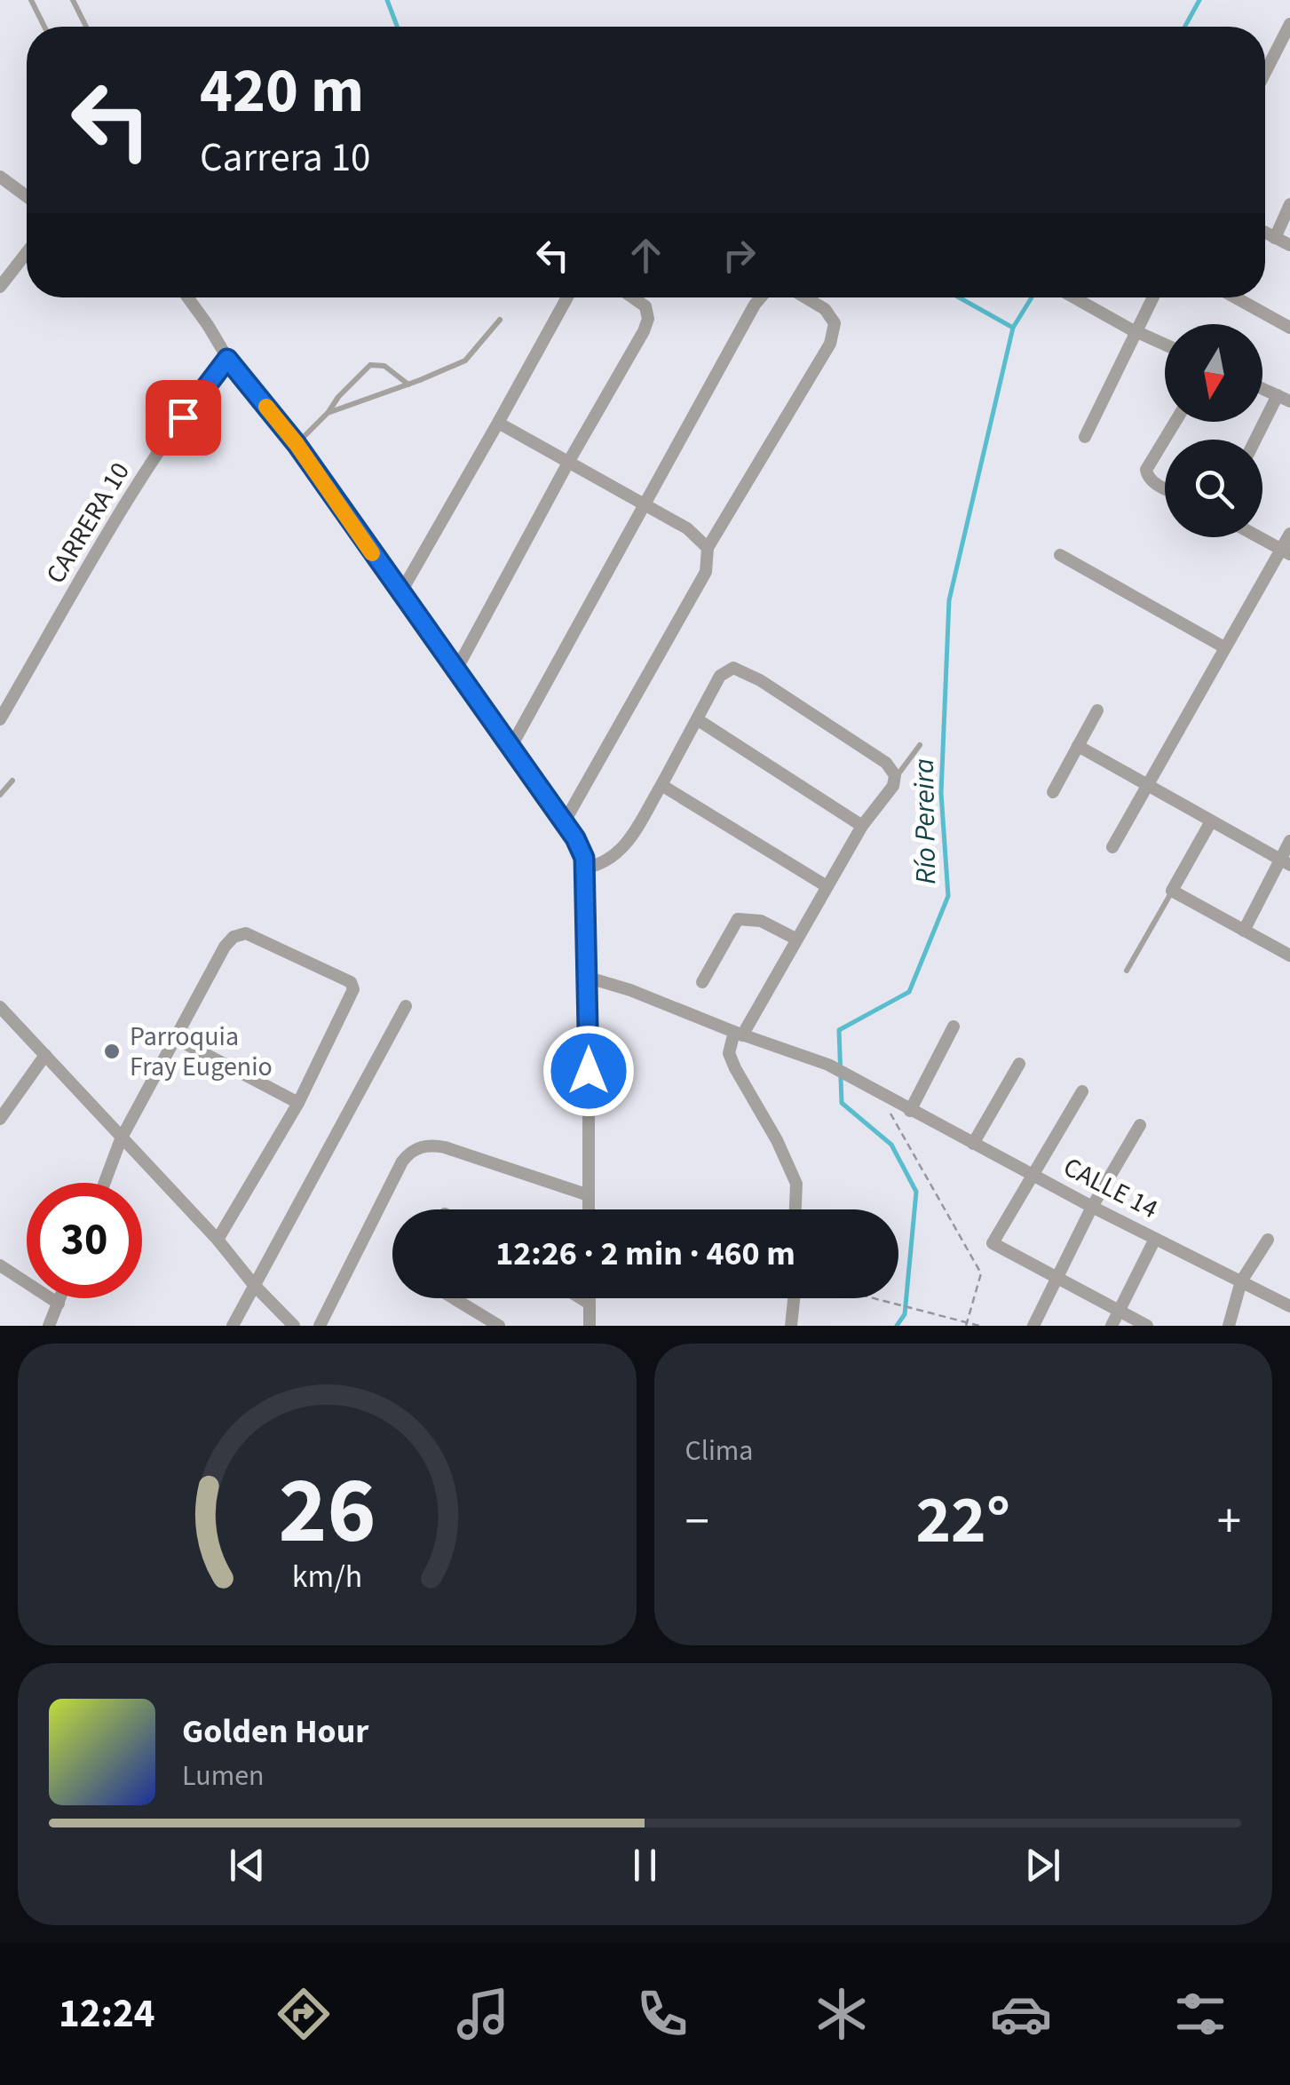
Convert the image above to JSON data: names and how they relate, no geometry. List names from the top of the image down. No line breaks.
{"streets":{"street":["CARRERA 10","CALLE 14"]},"water":["Río Pereira"],"places":["Parroquia Fray Eugenio"],"north":"bottom","page":{"turn":["420 m","Carrera 10"],"limit":"30","trip":"12:26 · 2 min · 460 m","tile":"Clima","heat":["−","22°","+"],"song":["Golden Hour","Lumen"],"tabs":"12:24","gauge":["26","km/h"]}}
